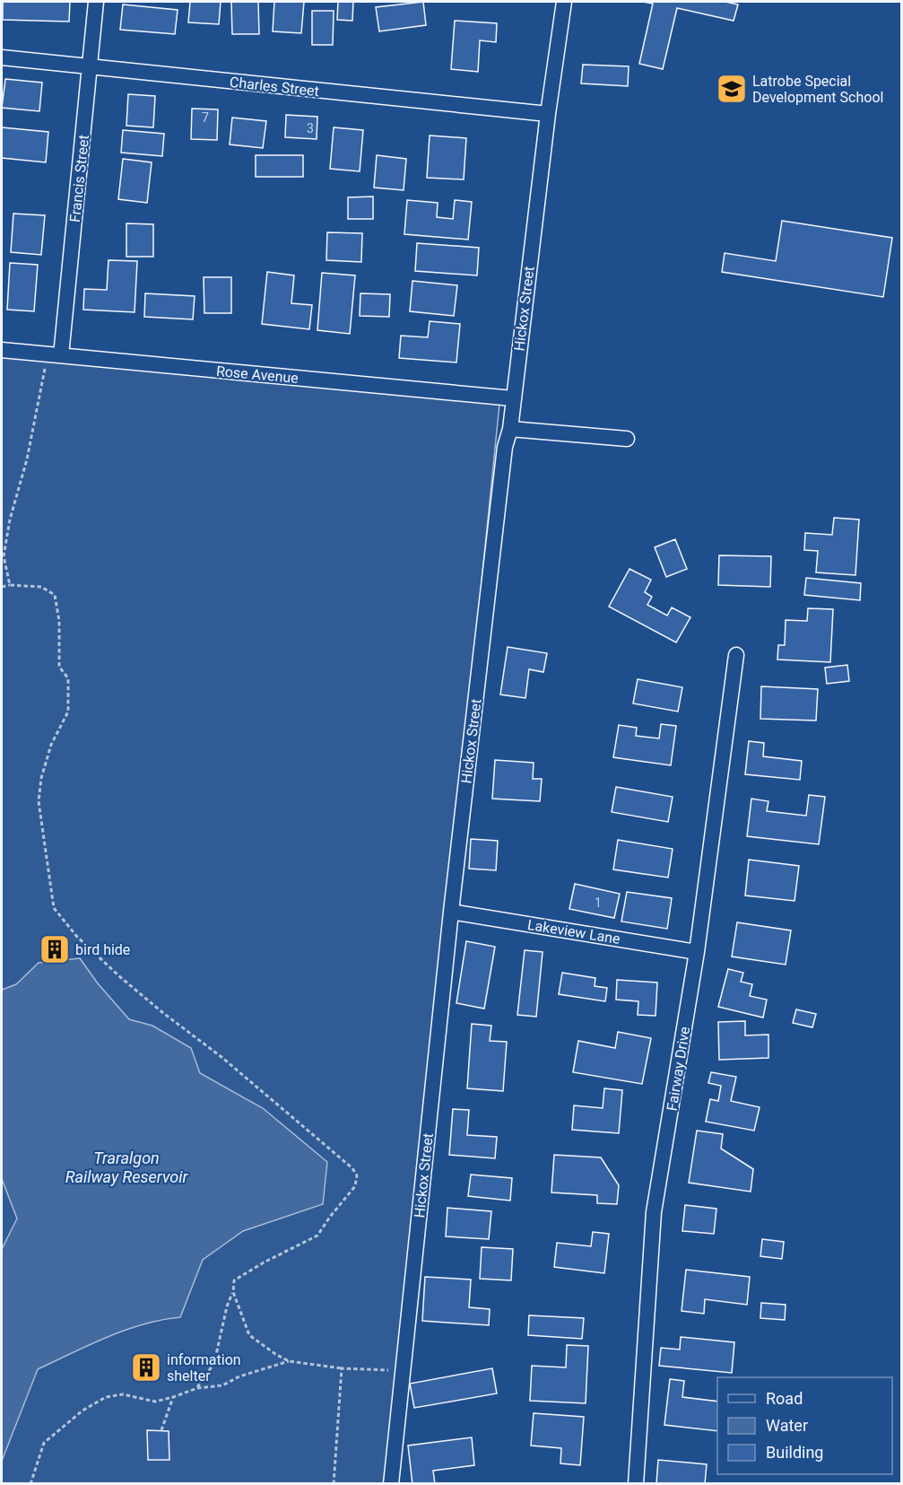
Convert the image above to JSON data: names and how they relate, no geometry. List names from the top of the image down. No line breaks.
{"streets":{"street":["Charles Street","Francis Street","Hickox Street","Rose Avenue","Lakeview Lane","Fairway Drive"]},"crossings":[["Charles Street","Francis Street"],["Charles Street","Hickox Street"],["Francis Street","Rose Avenue"],["Hickox Street","Rose Avenue"],["Hickox Street","Lakeview Lane"],["Lakeview Lane","Fairway Drive"]],"water":["Traralgon Railway Reservoir"],"places":{"school or university":["Latrobe Special Development School"],"building":["bird hide","information shelter"]},"house_numbers":["7","3","1"],"legend":["Road","Water","Building"]}
